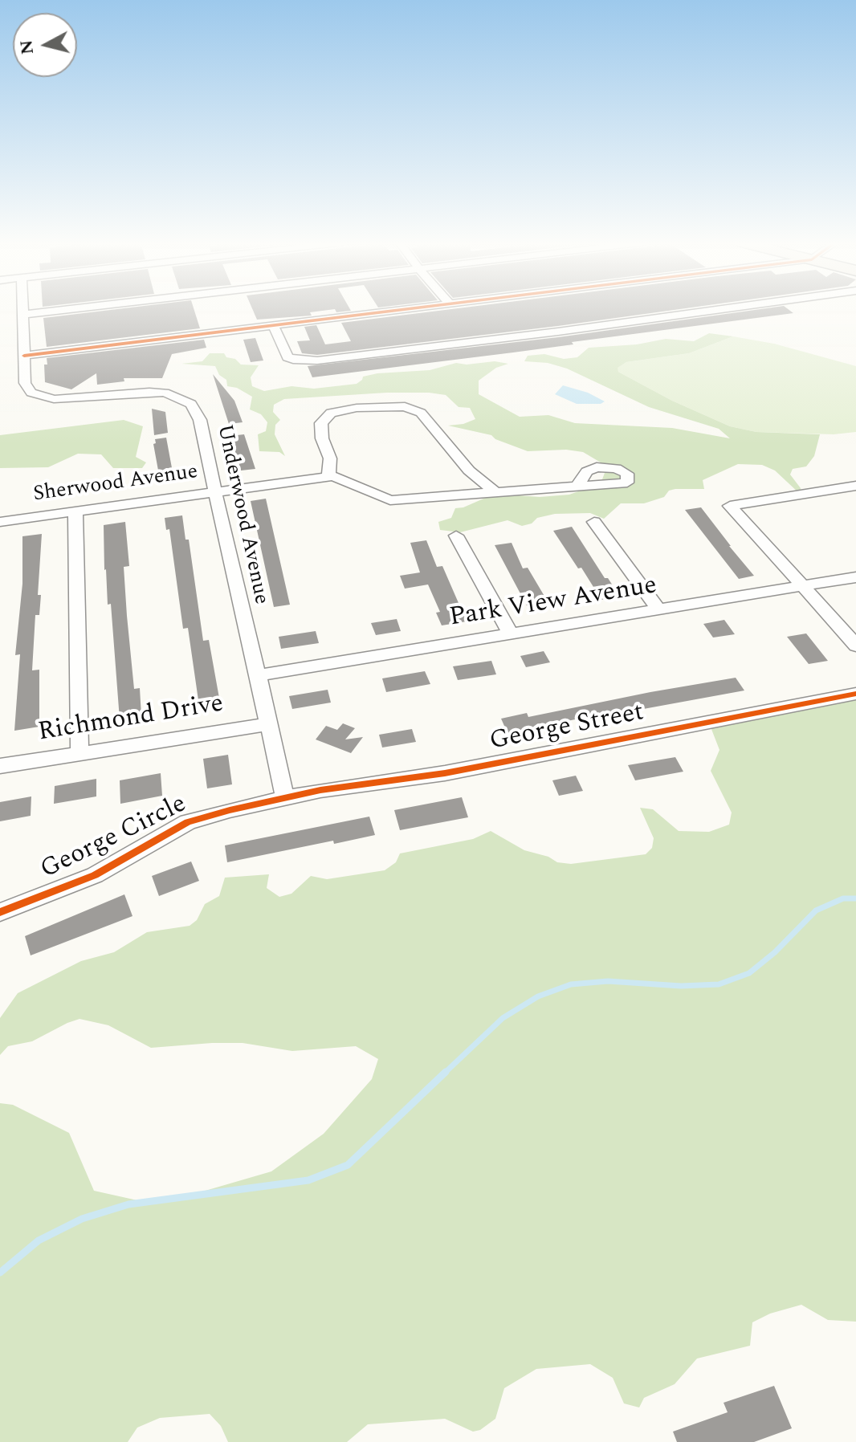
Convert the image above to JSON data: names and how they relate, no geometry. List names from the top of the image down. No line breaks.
{"streets":{"street":["Sherwood Avenue","Underwood Avenue","Park View Avenue","Richmond Drive","George Street","George Circle"]},"crossings":[["Sherwood Avenue","Underwood Avenue"],["Underwood Avenue","Park View Avenue"],["Underwood Avenue","Richmond Drive"],["Underwood Avenue","George Street"],["Underwood Avenue","George Circle"],["George Street","George Circle"]],"north":"left"}
